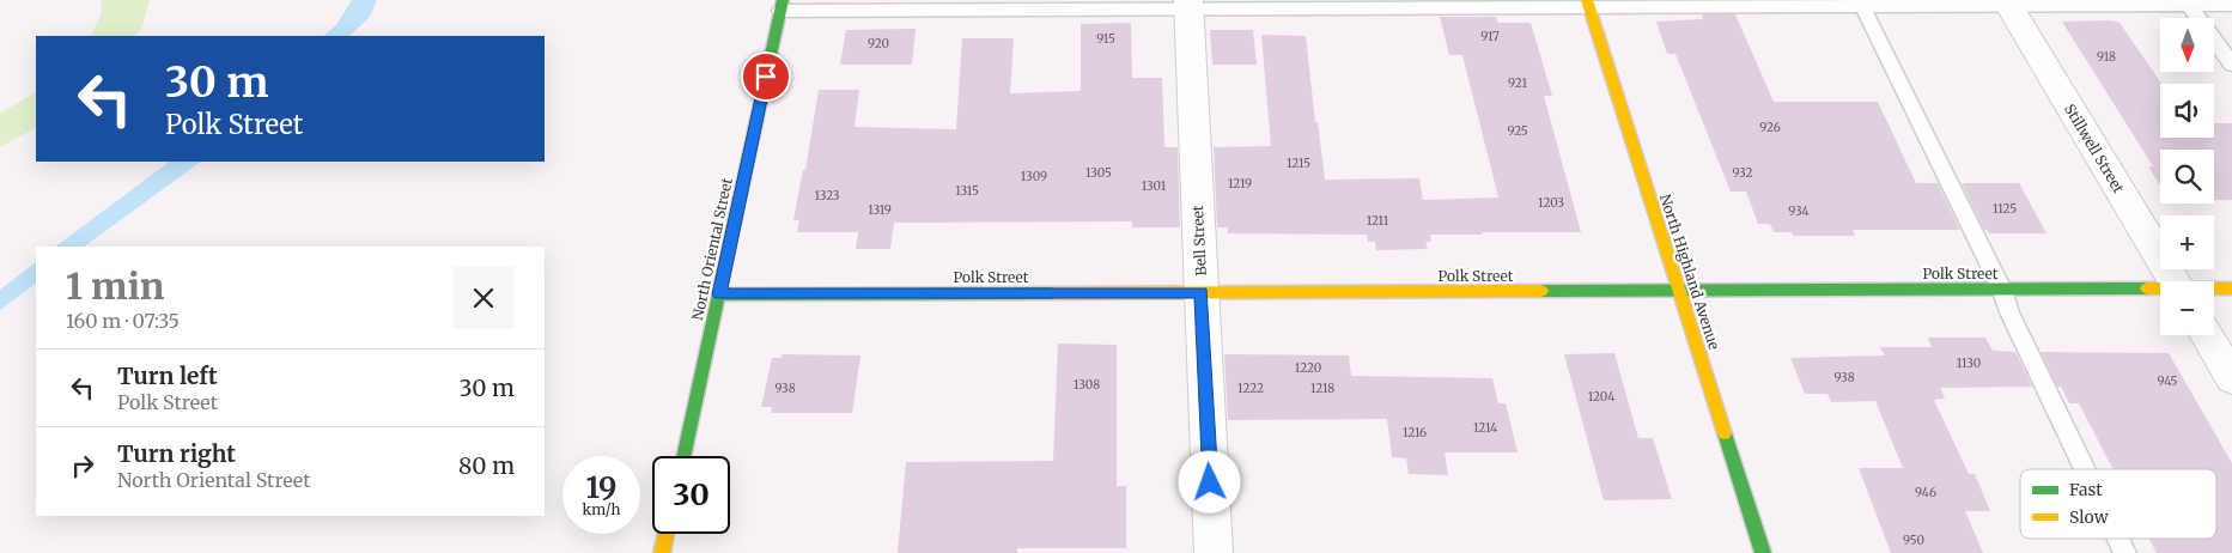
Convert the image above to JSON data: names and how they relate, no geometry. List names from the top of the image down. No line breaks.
{"streets":{"street":["Stillwell Street","Bell Street","North Oriental Street","North Highland Avenue","Polk Street"]},"crossings":[["Bell Street","Polk Street"],["North Oriental Street","Polk Street"],["North Highland Avenue","Polk Street"]],"house_numbers":["917","915","920","918","921","926","925","1215","1305","932","1309","1219","1301","1315","1323","1203","1125","1319","934","1211","1130","1220","938","945","1308","938","1222","1218","1204","1214","1216","946","950"],"legend":["Fast","Slow"],"north":"bottom","page":{"map_buttons":["+","−"],"turn":["30 m","Polk Street"],"heading":["1 min","160 m · 07:35"],"list":[{"name":"Turn left","note":"Polk Street","value":"30 m"},{"name":"Turn right","note":"North Oriental Street","value":"80 m"}],"speed":"19 km/h","limit":"30"}}
